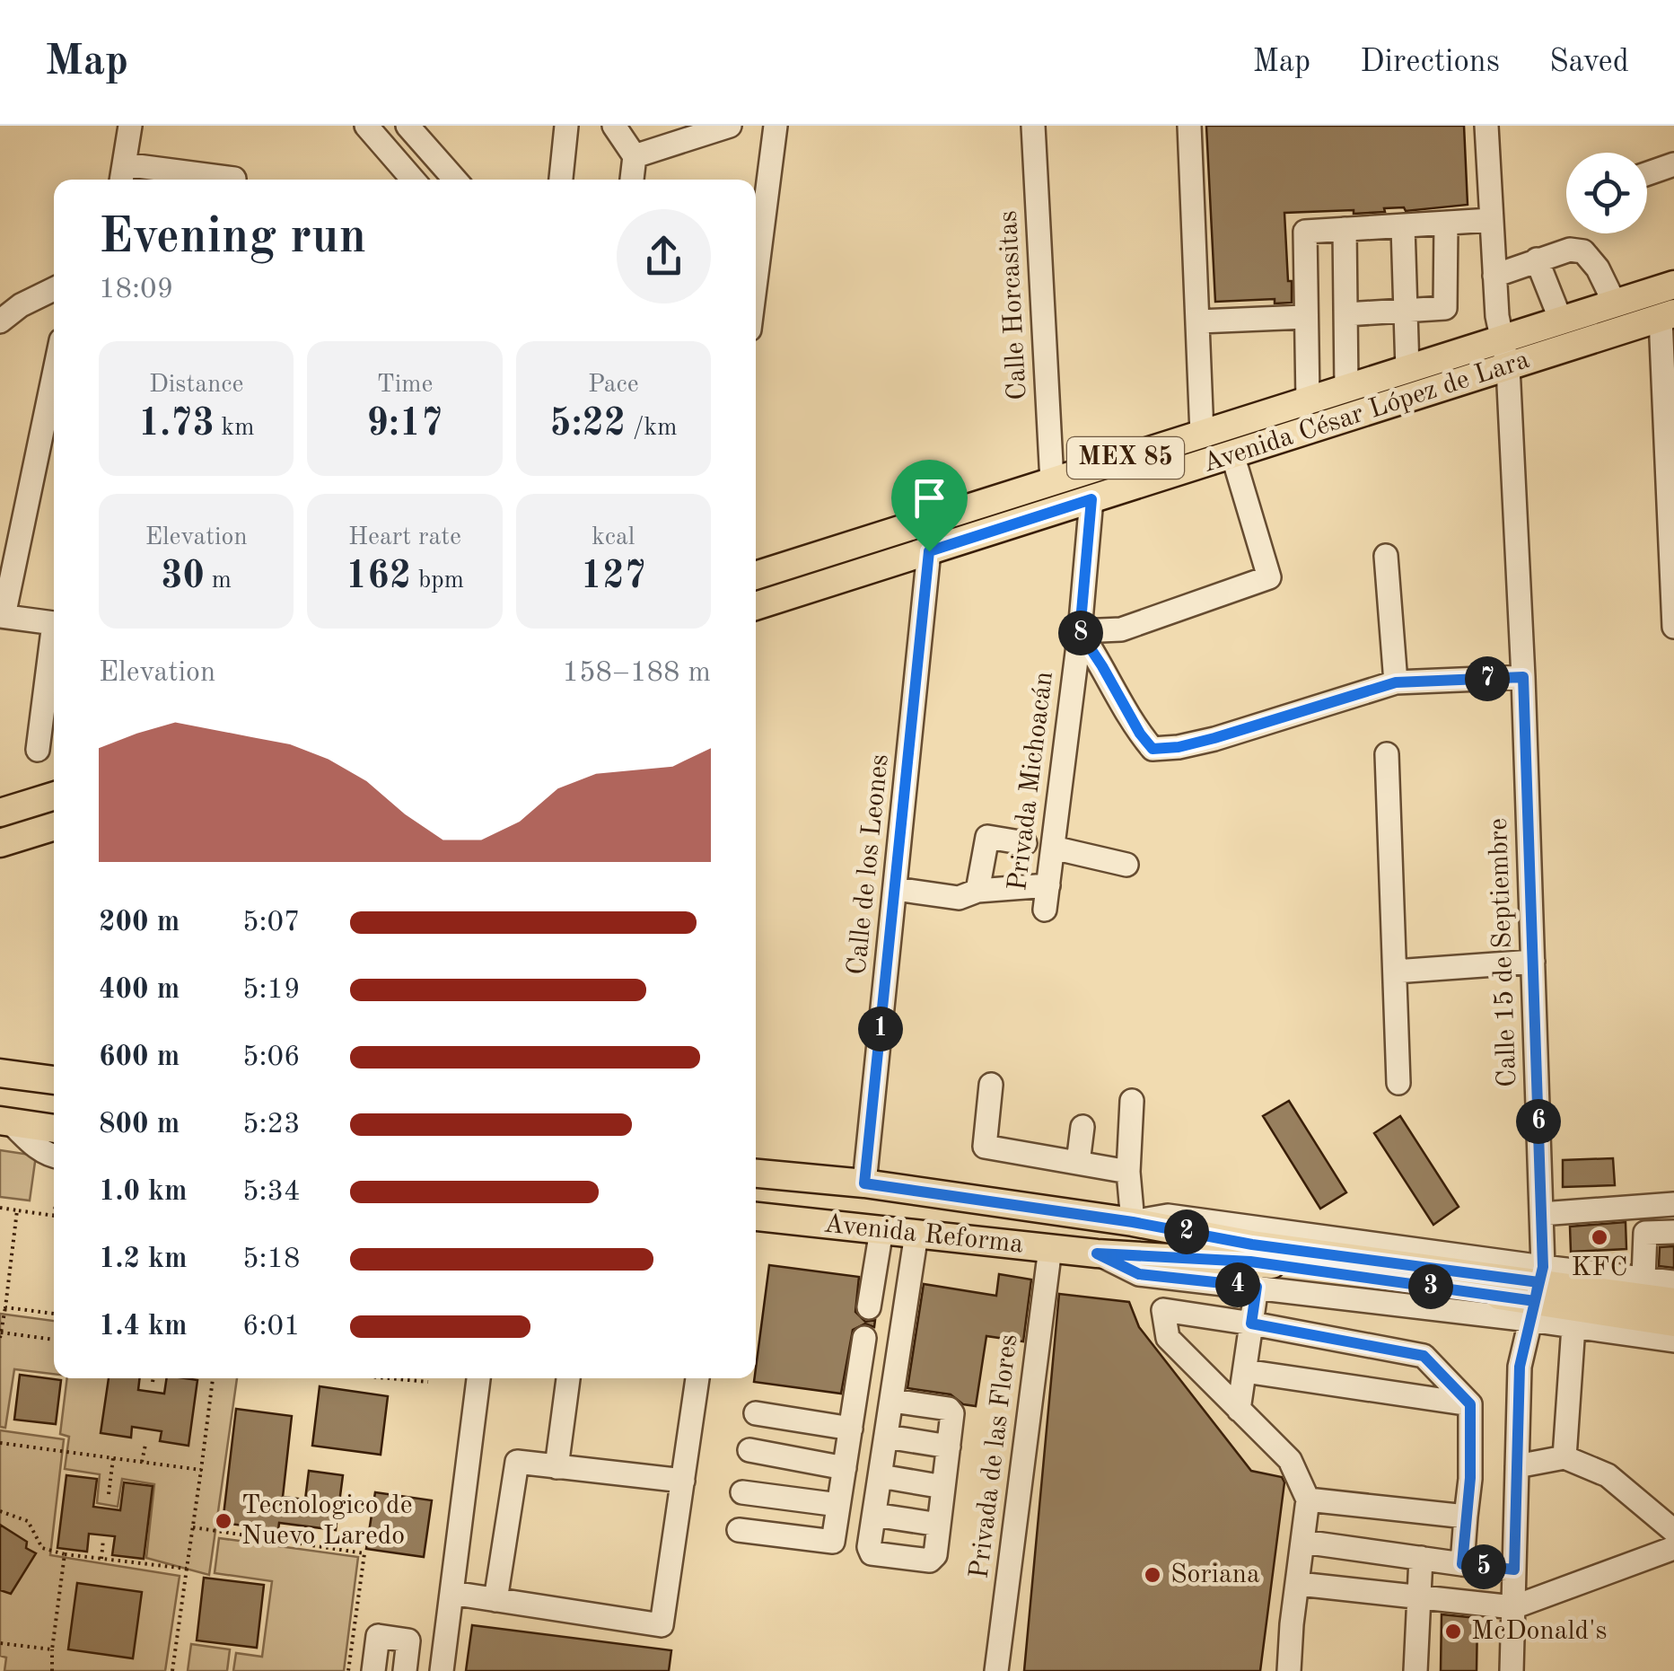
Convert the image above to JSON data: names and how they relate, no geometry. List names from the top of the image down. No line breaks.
{"streets":{"main road":["Avenida César López de Lara","MEX 85","Avenida Reforma"],"street":["Calle Horcasitas","Privada Michoacán","Calle de los Leones","Calle 15 de Septiembre","Privada de las Flores"]},"crossings":[["Calle Horcasitas","Avenida César López de Lara"],["Avenida César López de Lara","Privada Michoacán"],["Avenida César López de Lara","Calle de los Leones"],["Avenida César López de Lara","Calle 15 de Septiembre"],["Calle de los Leones","Avenida Reforma"],["Calle 15 de Septiembre","Avenida Reforma"],["Avenida Reforma","Privada de las Flores"]],"places":["KFC","Tecnologico de Nuevo Laredo","Soriana","McDonald's"],"page":{"header":"Map","nav":["Map","Directions","Saved"],"heading":["Evening run","18:09"],"stats":[["Distance","1.73 km"],["Time","9:17"],["Pace","5:22 /km"],["Elevation","30 m"],["Heart rate","162 bpm"],["kcal","127"]],"pins":["8","7","1","6","2","4","3","5"],"chart":["Elevation","158–188 m"],"list":[{"name":"200 m","note":"5:07"},{"name":"400 m","note":"5:19"},{"name":"600 m","note":"5:06"},{"name":"800 m","note":"5:23"},{"name":"1.0 km","note":"5:34"},{"name":"1.2 km","note":"5:18"},{"name":"1.4 km","note":"6:01"}]}}
